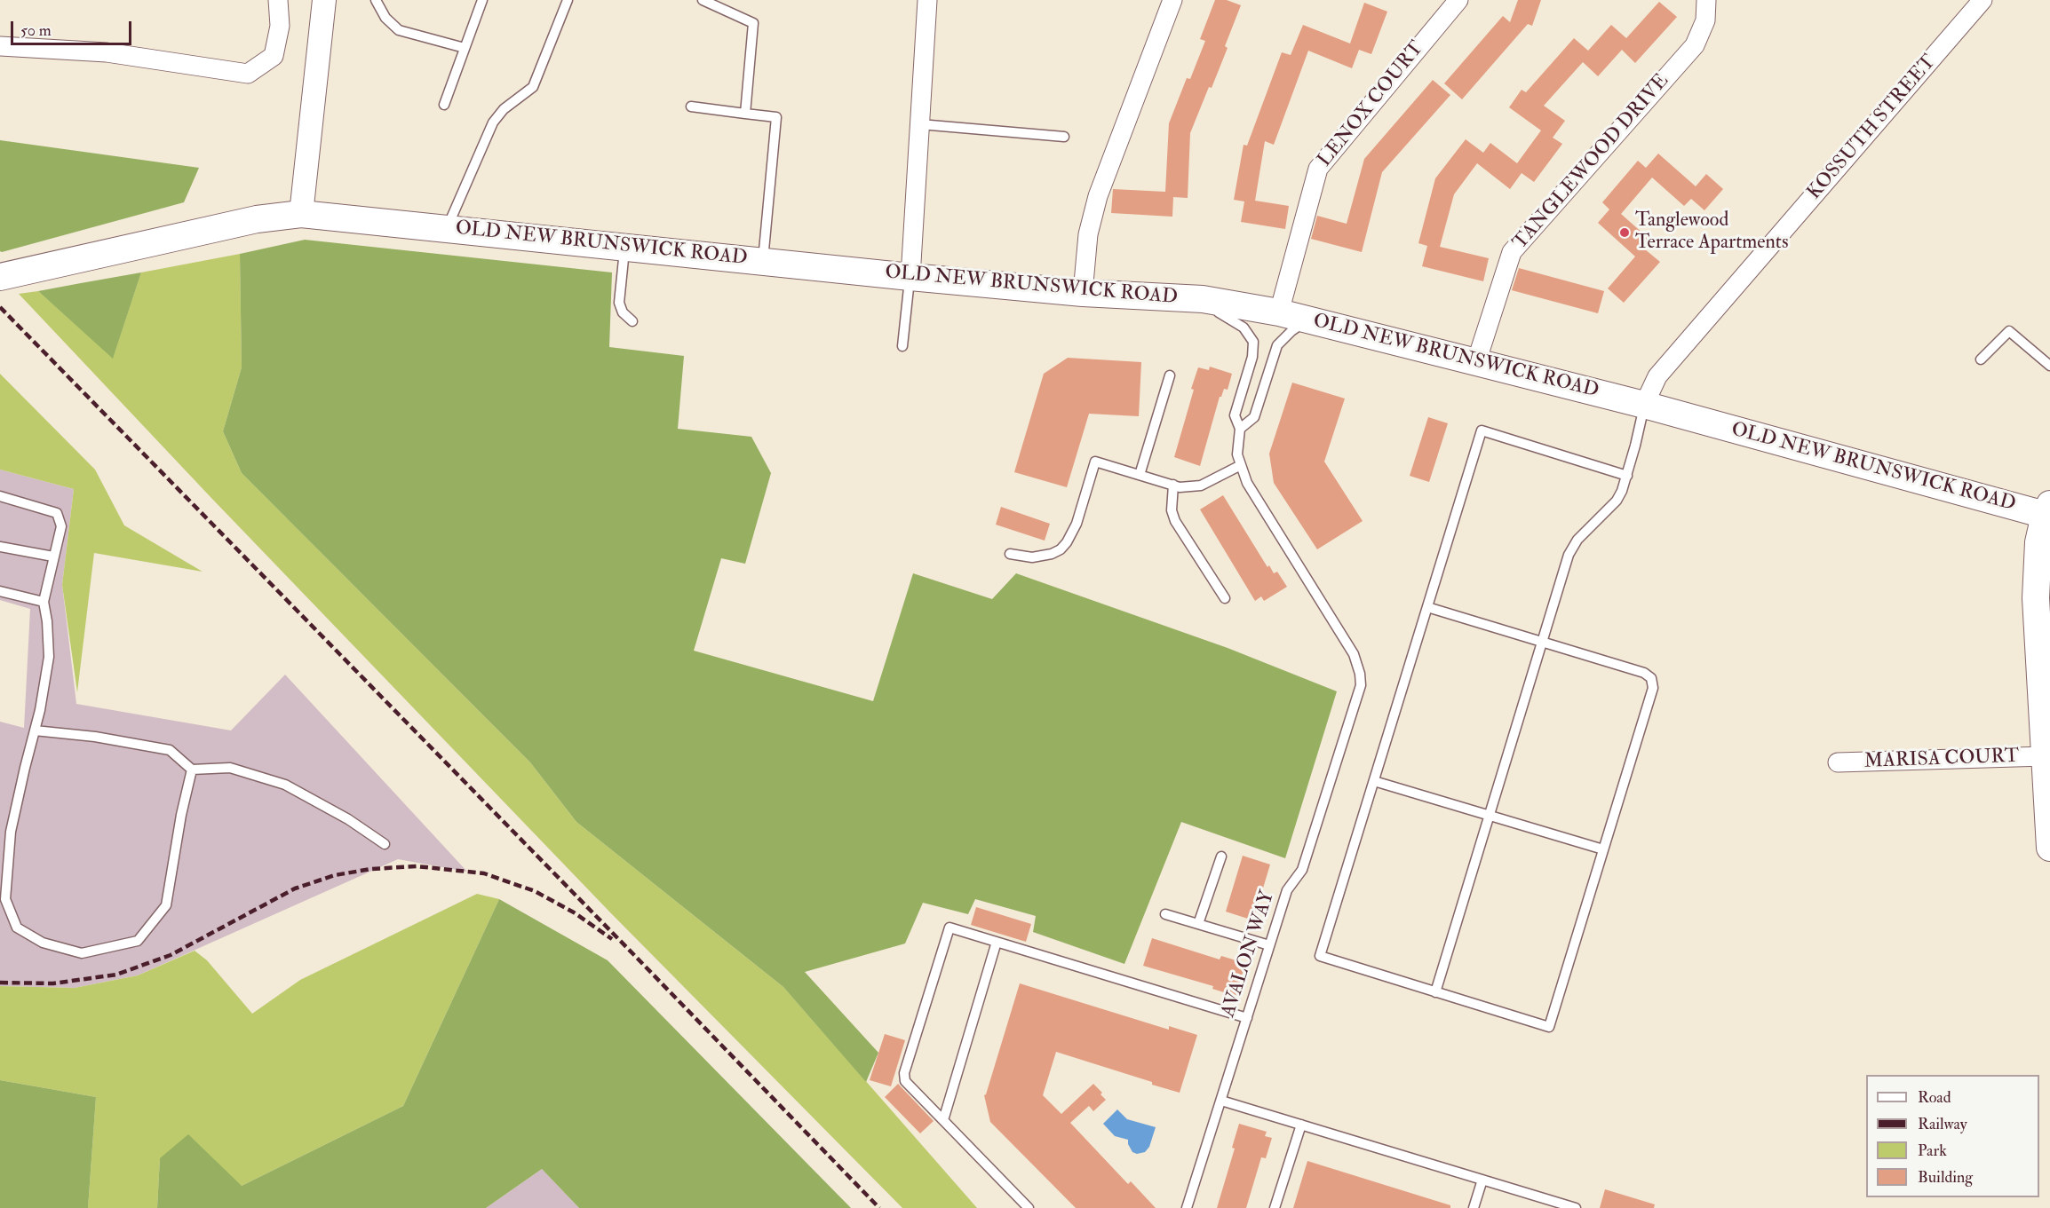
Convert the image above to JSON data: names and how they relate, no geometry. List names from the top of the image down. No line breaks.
{"streets":{"main road":["OLD NEW BRUNSWICK ROAD"],"street":["LENOX COURT","KOSSUTH STREET","TANGLEWOOD DRIVE","MARISA COURT"],"lane":["AVALON WAY"]},"crossings":[["LENOX COURT","OLD NEW BRUNSWICK ROAD"],["KOSSUTH STREET","OLD NEW BRUNSWICK ROAD"],["TANGLEWOOD DRIVE","OLD NEW BRUNSWICK ROAD"],["OLD NEW BRUNSWICK ROAD","AVALON WAY"]],"places":["Tanglewood Terrace Apartments"],"legend":["Road","Railway","Park","Building"],"scale_bar":"50 m"}
